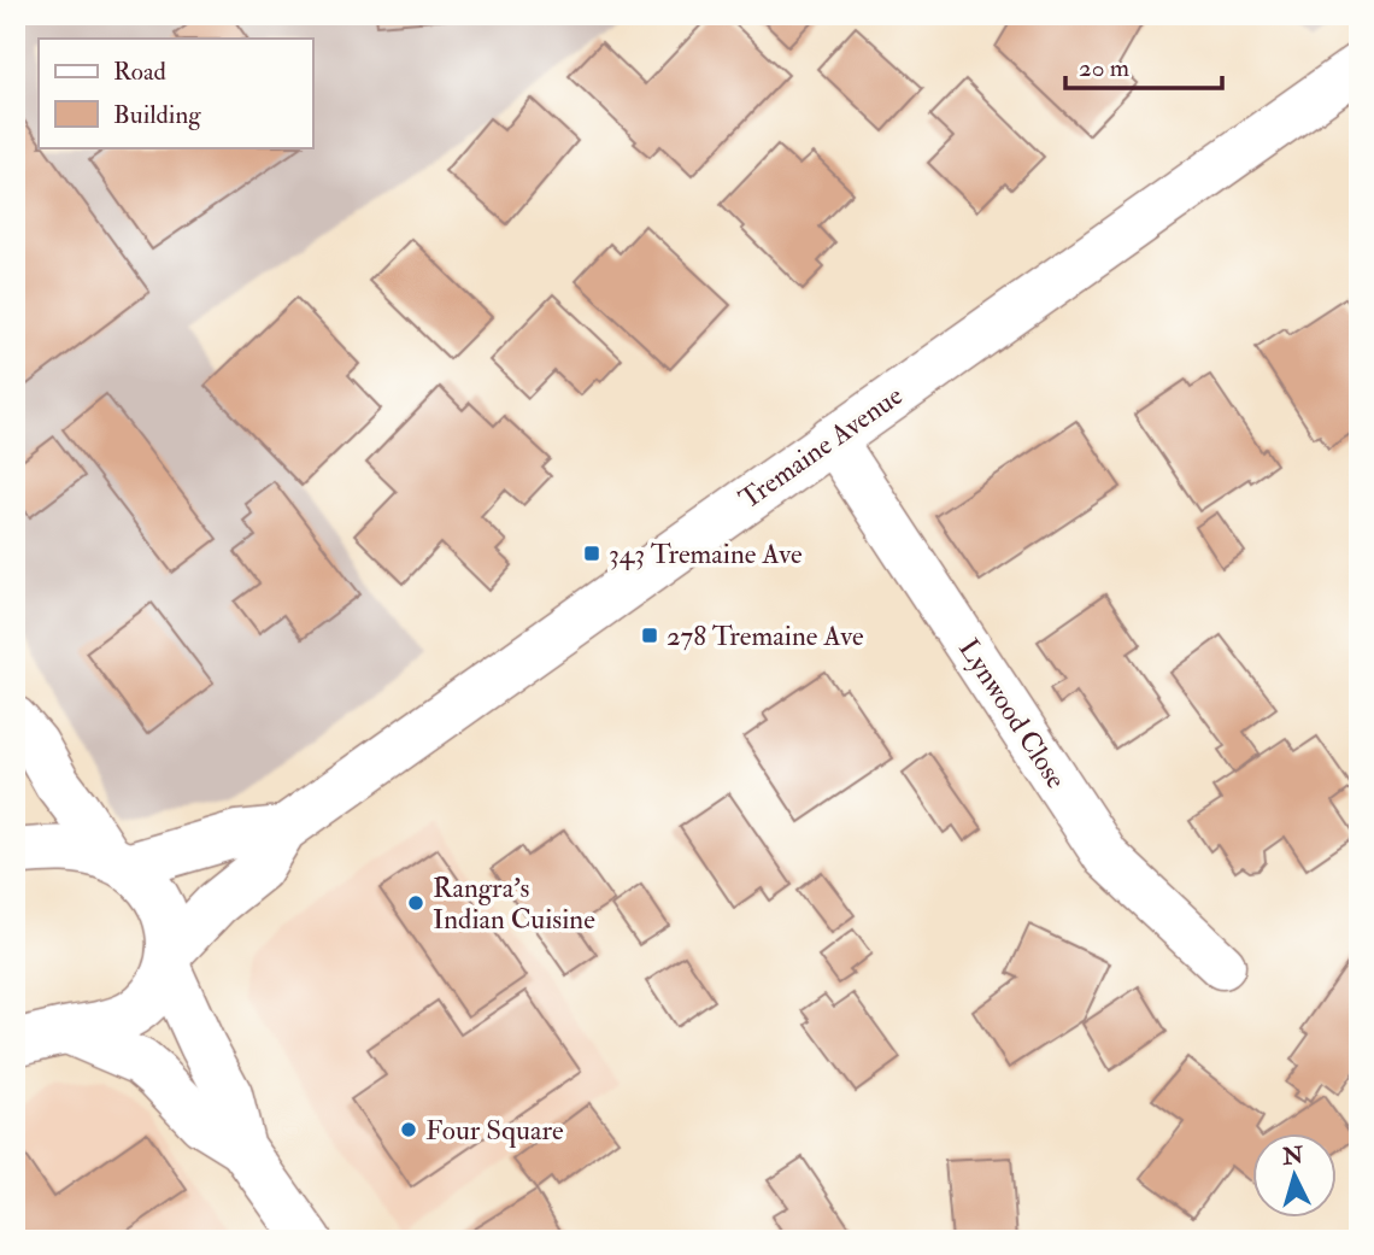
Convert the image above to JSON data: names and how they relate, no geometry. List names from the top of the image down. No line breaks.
{"streets":{"main road":["Tremaine Avenue","Lynwood Close"]},"crossings":[["Tremaine Avenue","Lynwood Close"]],"places":{"transit":["343 Tremaine Ave","278 Tremaine Ave"],"other":["Rangra's Indian Cuisine","Four Square"]},"legend":["Road","Building"],"scale_bar":"20 m","north":"top"}
